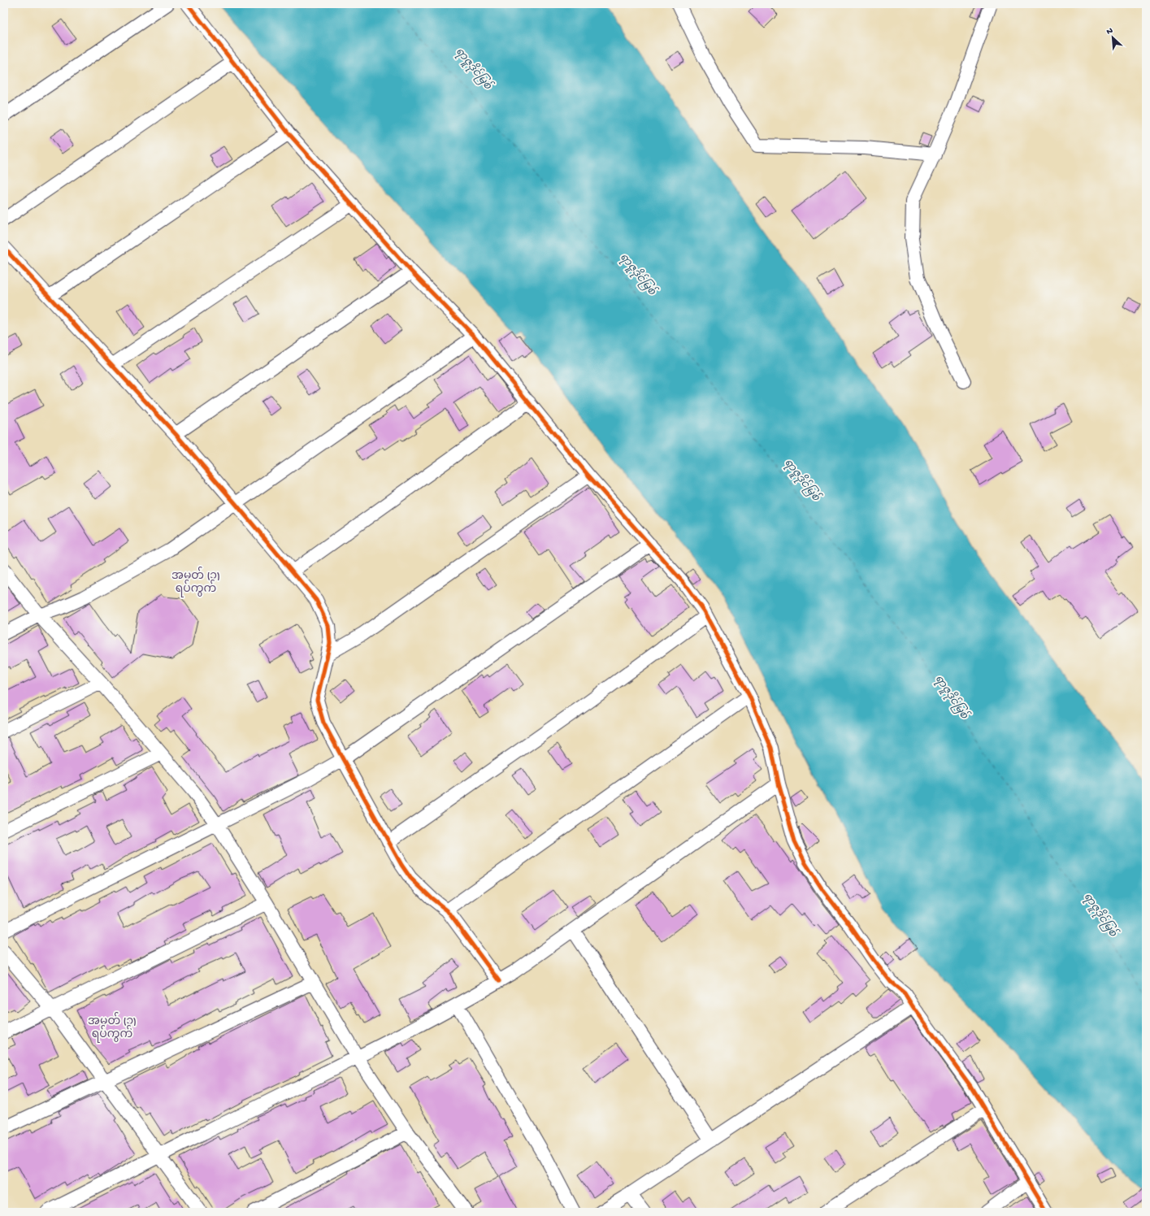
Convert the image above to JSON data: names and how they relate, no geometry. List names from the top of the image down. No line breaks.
{"districts":["အမှတ် (၁) ရပ်ကွက်","အမှတ် (၃) ရပ်ကွက်"],"water":["ရာဇူဒိုင်မြစ်"],"north":"top left"}
